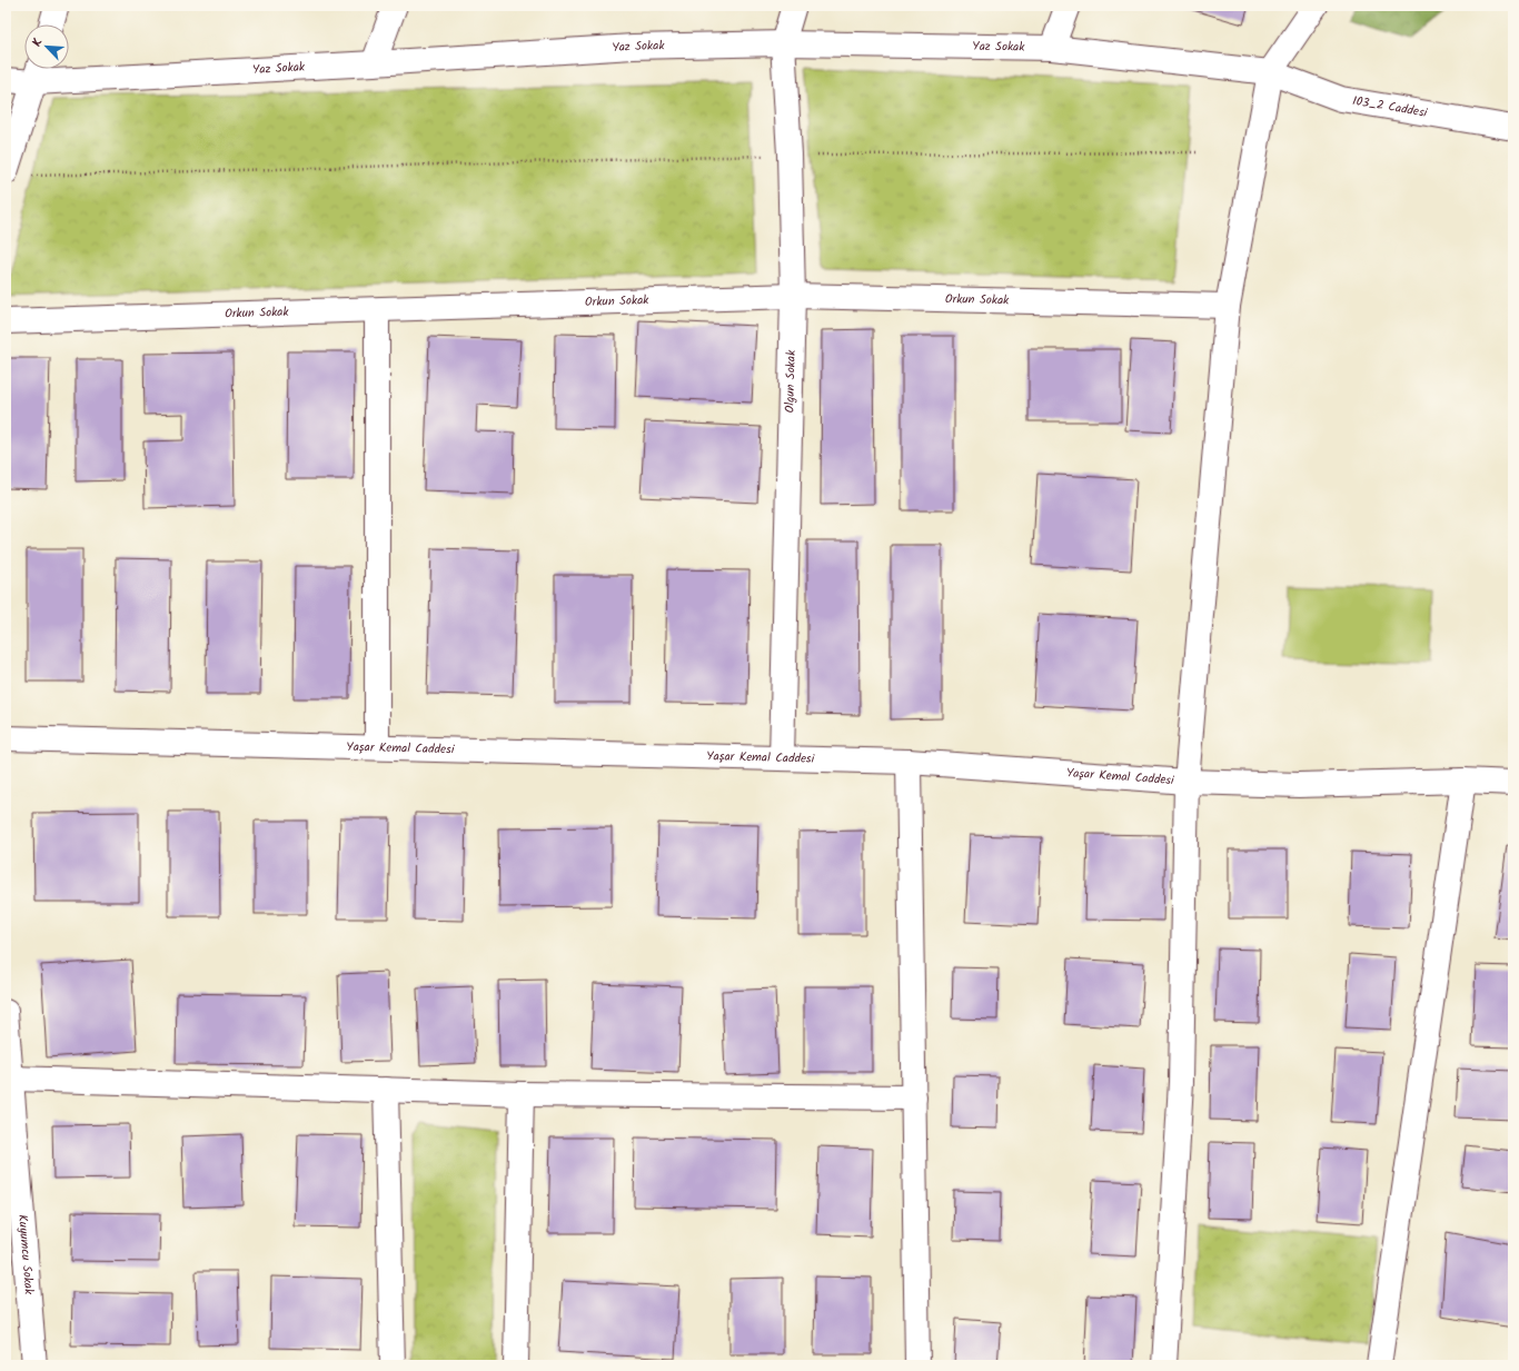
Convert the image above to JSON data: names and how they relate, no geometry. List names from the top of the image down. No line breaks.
{"streets":{"street":["Yaz Sokak","103_2 Caddesi","Orkun Sokak","Olgun Sokak","Yaşar Kemal Caddesi","Kuyumcu Sokak"]},"crossings":[["Yaz Sokak","103_2 Caddesi"],["Yaz Sokak","Olgun Sokak"],["Orkun Sokak","Olgun Sokak"],["Olgun Sokak","Yaşar Kemal Caddesi"]],"north":"top left"}
